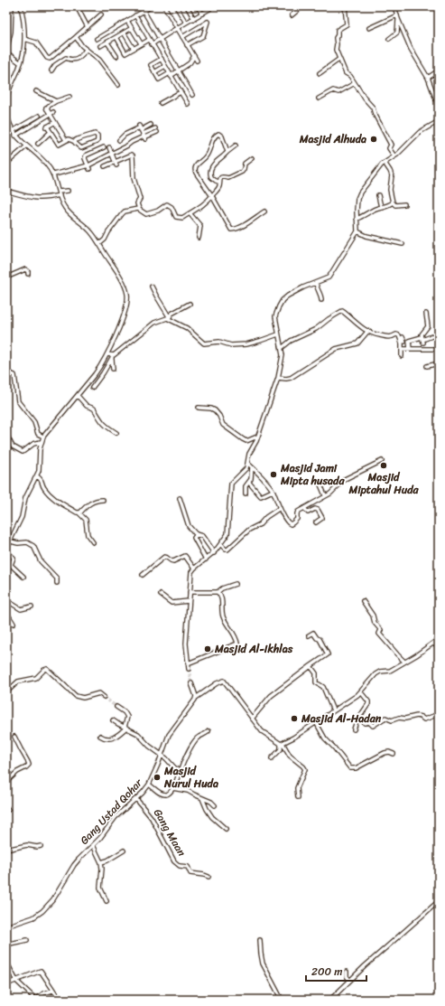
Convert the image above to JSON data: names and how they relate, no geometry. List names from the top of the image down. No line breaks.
{"streets":{"street":["Gang Ustad Qohar","Gang Maan"]},"crossings":[["Gang Ustad Qohar","Gang Maan"]],"places":["Masjid Alhuda","Masjid Miptahul Huda","Masjid Jami Mipta husada","Masjid Al-Ikhlas","Masjid Al-Hadan","Masjid Nurul Huda"],"scale_bar":"200 m"}
